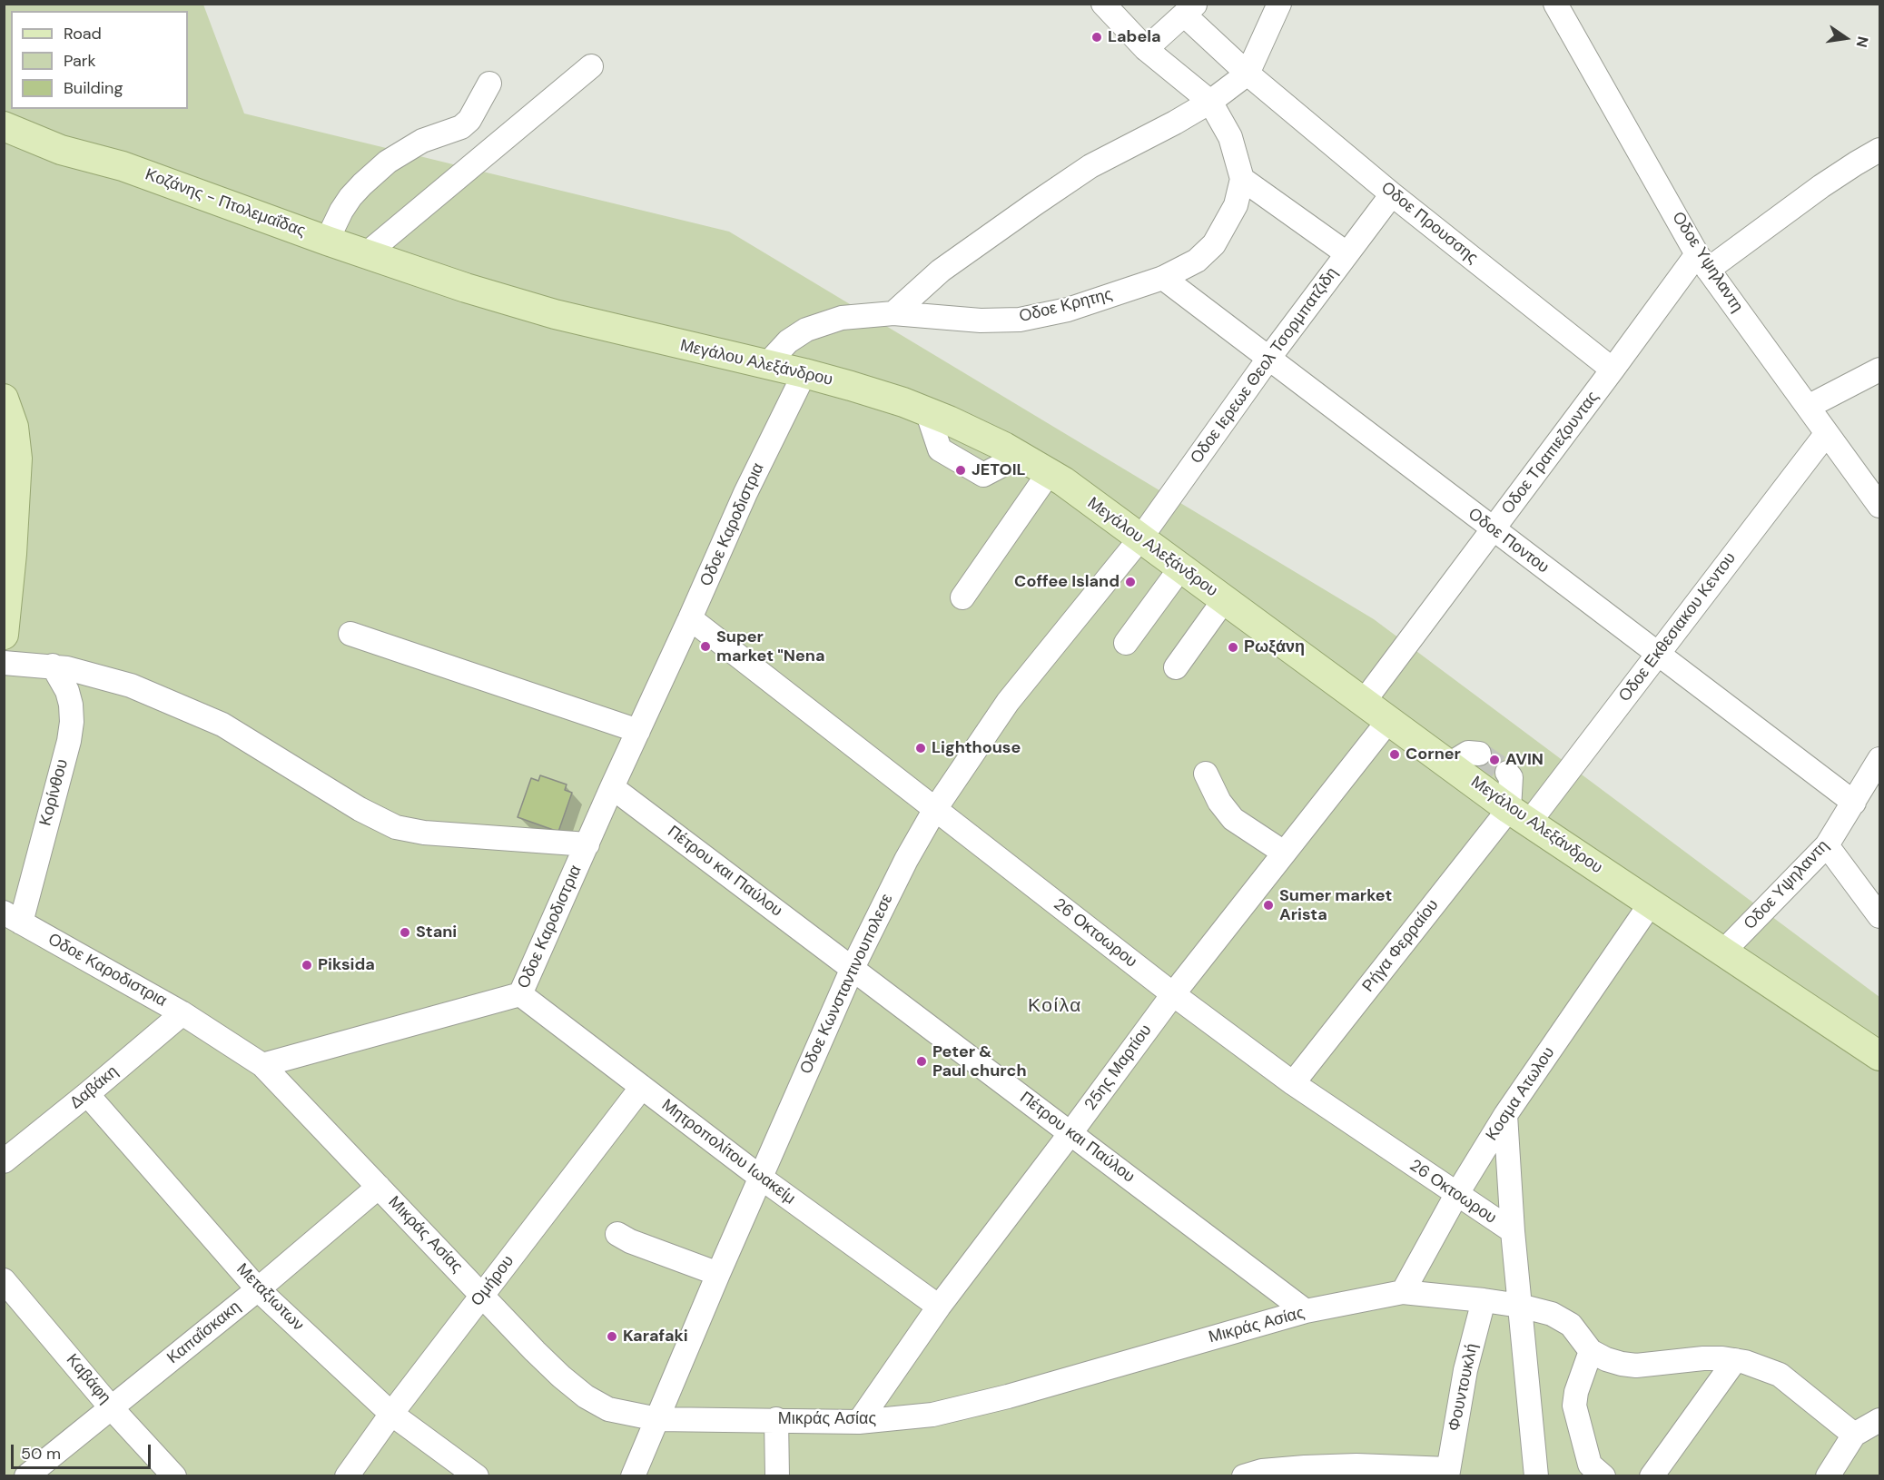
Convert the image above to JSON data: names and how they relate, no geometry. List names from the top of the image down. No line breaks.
{"streets":{"main road":["Κοζάνης - Πτολεμαΐδας","Μεγάλου Αλεξάνδρου"],"street":["Oδοε Προυσσης","Oδοε Υψηλαντη","Oδοε Κρητης","Oδοε Ιερεωε Θεολ Τσορμπατζιδη","Oδοε Τραπιεζουντας","Oδοε Καροδιστρια","Oδοε Ποντου","Oδοε Εκθεσιακου Κεντου","Κορίνθου","Πέτρου και Παύλου","26 Οκτοωρου","Ρήγα Φερραίου","Oδοε Κωνσταντινουπολεσε","25ης Μαρτίου","Δαβάκη","Κοσμα Ατωλου","Μητροπολίτου Ιωακείμ","Μικράς Ασίας","Ομήρου","Μεταξιωτων","Καπαΐσκακη","Καβάφη","Φουντουκλή"]},"crossings":[["Κοζάνης - Πτολεμαΐδας","Μεγάλου Αλεξάνδρου"],["Oδοε Προυσσης","Oδοε Ιερεωε Θεολ Τσορμπατζιδη"],["Oδοε Προυσσης","Oδοε Τραπιεζουντας"],["Oδοε Υψηλαντη","Μεγάλου Αλεξάνδρου"],["Oδοε Υψηλαντη","Oδοε Τραπιεζουντας"],["Oδοε Υψηλαντη","Oδοε Ποντου"],["Oδοε Υψηλαντη","Oδοε Εκθεσιακου Κεντου"],["Oδοε Κρητης","Μεγάλου Αλεξάνδρου"],["Oδοε Κρητης","Oδοε Ποντου"],["Μεγάλου Αλεξάνδρου","Oδοε Ιερεωε Θεολ Τσορμπατζιδη"],["Μεγάλου Αλεξάνδρου","Oδοε Τραπιεζουντας"],["Μεγάλου Αλεξάνδρου","Oδοε Καροδιστρια"],["Μεγάλου Αλεξάνδρου","Oδοε Εκθεσιακου Κεντου"],["Μεγάλου Αλεξάνδρου","Ρήγα Φερραίου"],["Μεγάλου Αλεξάνδρου","Oδοε Κωνσταντινουπολεσε"],["Μεγάλου Αλεξάνδρου","25ης Μαρτίου"],["Μεγάλου Αλεξάνδρου","Κοσμα Ατωλου"],["Oδοε Ιερεωε Θεολ Τσορμπατζιδη","Oδοε Ποντου"],["Oδοε Ιερεωε Θεολ Τσορμπατζιδη","Oδοε Κωνσταντινουπολεσε"],["Oδοε Τραπιεζουντας","Oδοε Ποντου"],["Oδοε Καροδιστρια","Κορίνθου"],["Oδοε Καροδιστρια","Πέτρου και Παύλου"],["Oδοε Καροδιστρια","26 Οκτοωρου"],["Oδοε Καροδιστρια","Δαβάκη"],["Oδοε Καροδιστρια","Μητροπολίτου Ιωακείμ"],["Oδοε Καροδιστρια","Μικράς Ασίας"],["Oδοε Ποντου","Oδοε Εκθεσιακου Κεντου"],["Oδοε Εκθεσιακου Κεντου","Ρήγα Φερραίου"],["Πέτρου και Παύλου","Oδοε Κωνσταντινουπολεσε"],["Πέτρου και Παύλου","25ης Μαρτίου"],["Πέτρου και Παύλου","Μικράς Ασίας"],["26 Οκτοωρου","Ρήγα Φερραίου"],["26 Οκτοωρου","Oδοε Κωνσταντινουπολεσε"],["26 Οκτοωρου","25ης Μαρτίου"],["26 Οκτοωρου","Κοσμα Ατωλου"],["Oδοε Κωνσταντινουπολεσε","Μητροπολίτου Ιωακείμ"],["Oδοε Κωνσταντινουπολεσε","Μικράς Ασίας"],["25ης Μαρτίου","Μητροπολίτου Ιωακείμ"],["25ης Μαρτίου","Μικράς Ασίας"],["Δαβάκη","Μεταξιωτων"],["Κοσμα Ατωλου","Μικράς Ασίας"],["Μητροπολίτου Ιωακείμ","Ομήρου"],["Μικράς Ασίας","Ομήρου"],["Μικράς Ασίας","Καπαΐσκακη"],["Μικράς Ασίας","Φουντουκλή"],["Ομήρου","Μεταξιωτων"],["Μεταξιωτων","Καπαΐσκακη"],["Καπαΐσκακη","Καβάφη"]],"districts":["Κοίλα"],"places":["Labela","JETOIL","Coffee Island","Super market \"Nena","Ρωξάνη","Lighthouse","Corner","AVIN","Sumer market Arista","Stani","Piksida","Peter & Paul church","Karafaki"],"legend":["Road","Park","Building"],"scale_bar":"50 m","north":"right"}
